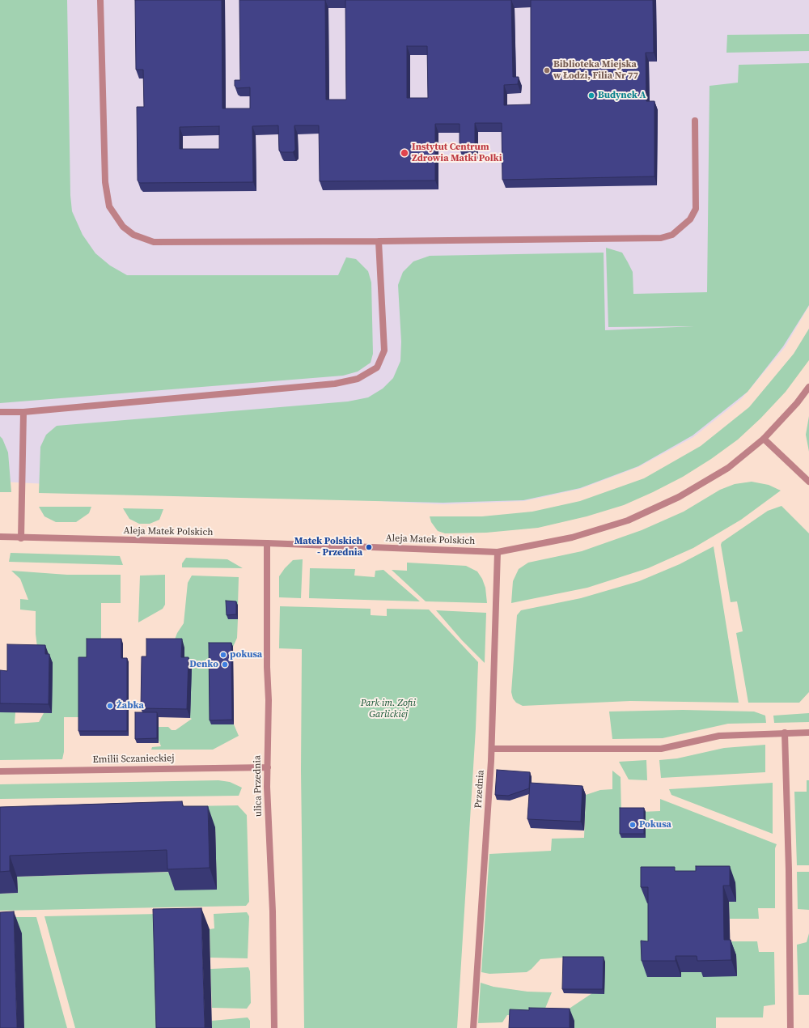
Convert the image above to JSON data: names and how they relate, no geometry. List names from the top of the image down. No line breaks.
{"streets":{"street":["Aleja Matek Polskich","Emilii Sczanieckiej","ulica Przednia","Przednia"]},"crossings":[["Aleja Matek Polskich","ulica Przednia"],["Aleja Matek Polskich","Przednia"],["Emilii Sczanieckiej","ulica Przednia"]],"parks":["Park im. Zofii Garlickiej"],"places":["Biblioteka Miejska w Łodzi, Filia Nr 77","Budynek A","Instytut Centrum Zdrowia Matki Polki","Matek Polskich - Przednia","pokusa","Denko","Żabka","Pokusa"]}
